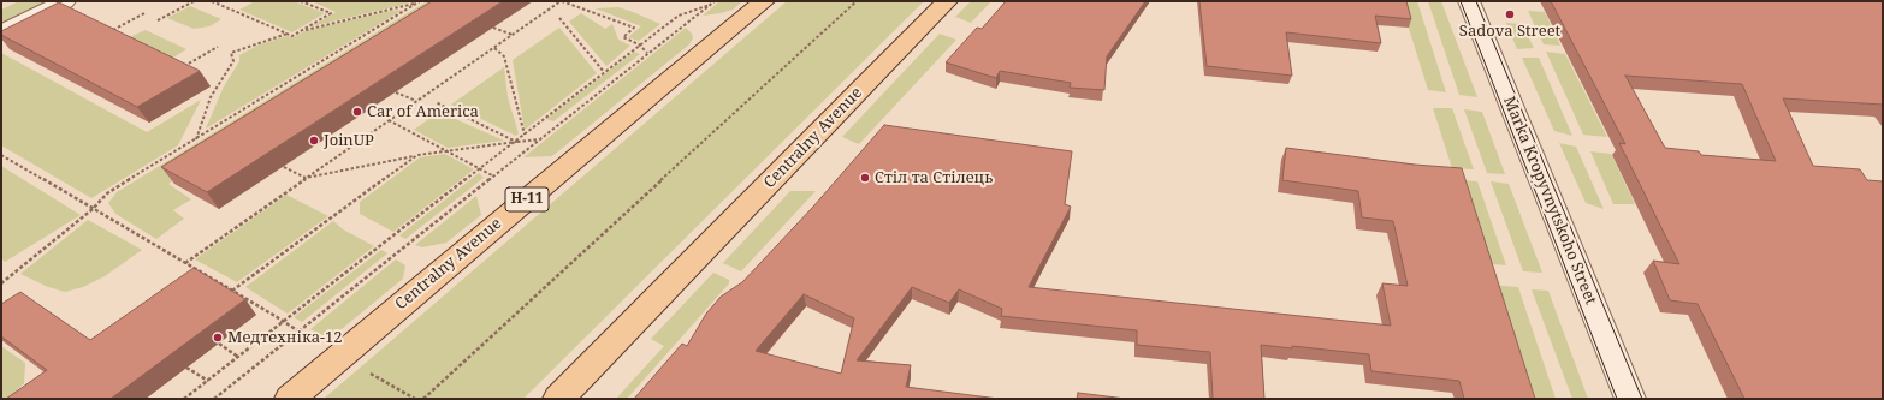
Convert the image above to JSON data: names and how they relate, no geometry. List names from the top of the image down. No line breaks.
{"streets":{"main road":["Centralny Avenue","Н-11"],"street":["Marka Kropyvnytskoho Street"]},"places":["Sadova Street","Car of America","JoinUP","Стіл та Стілець","Медтехніка-12"]}
